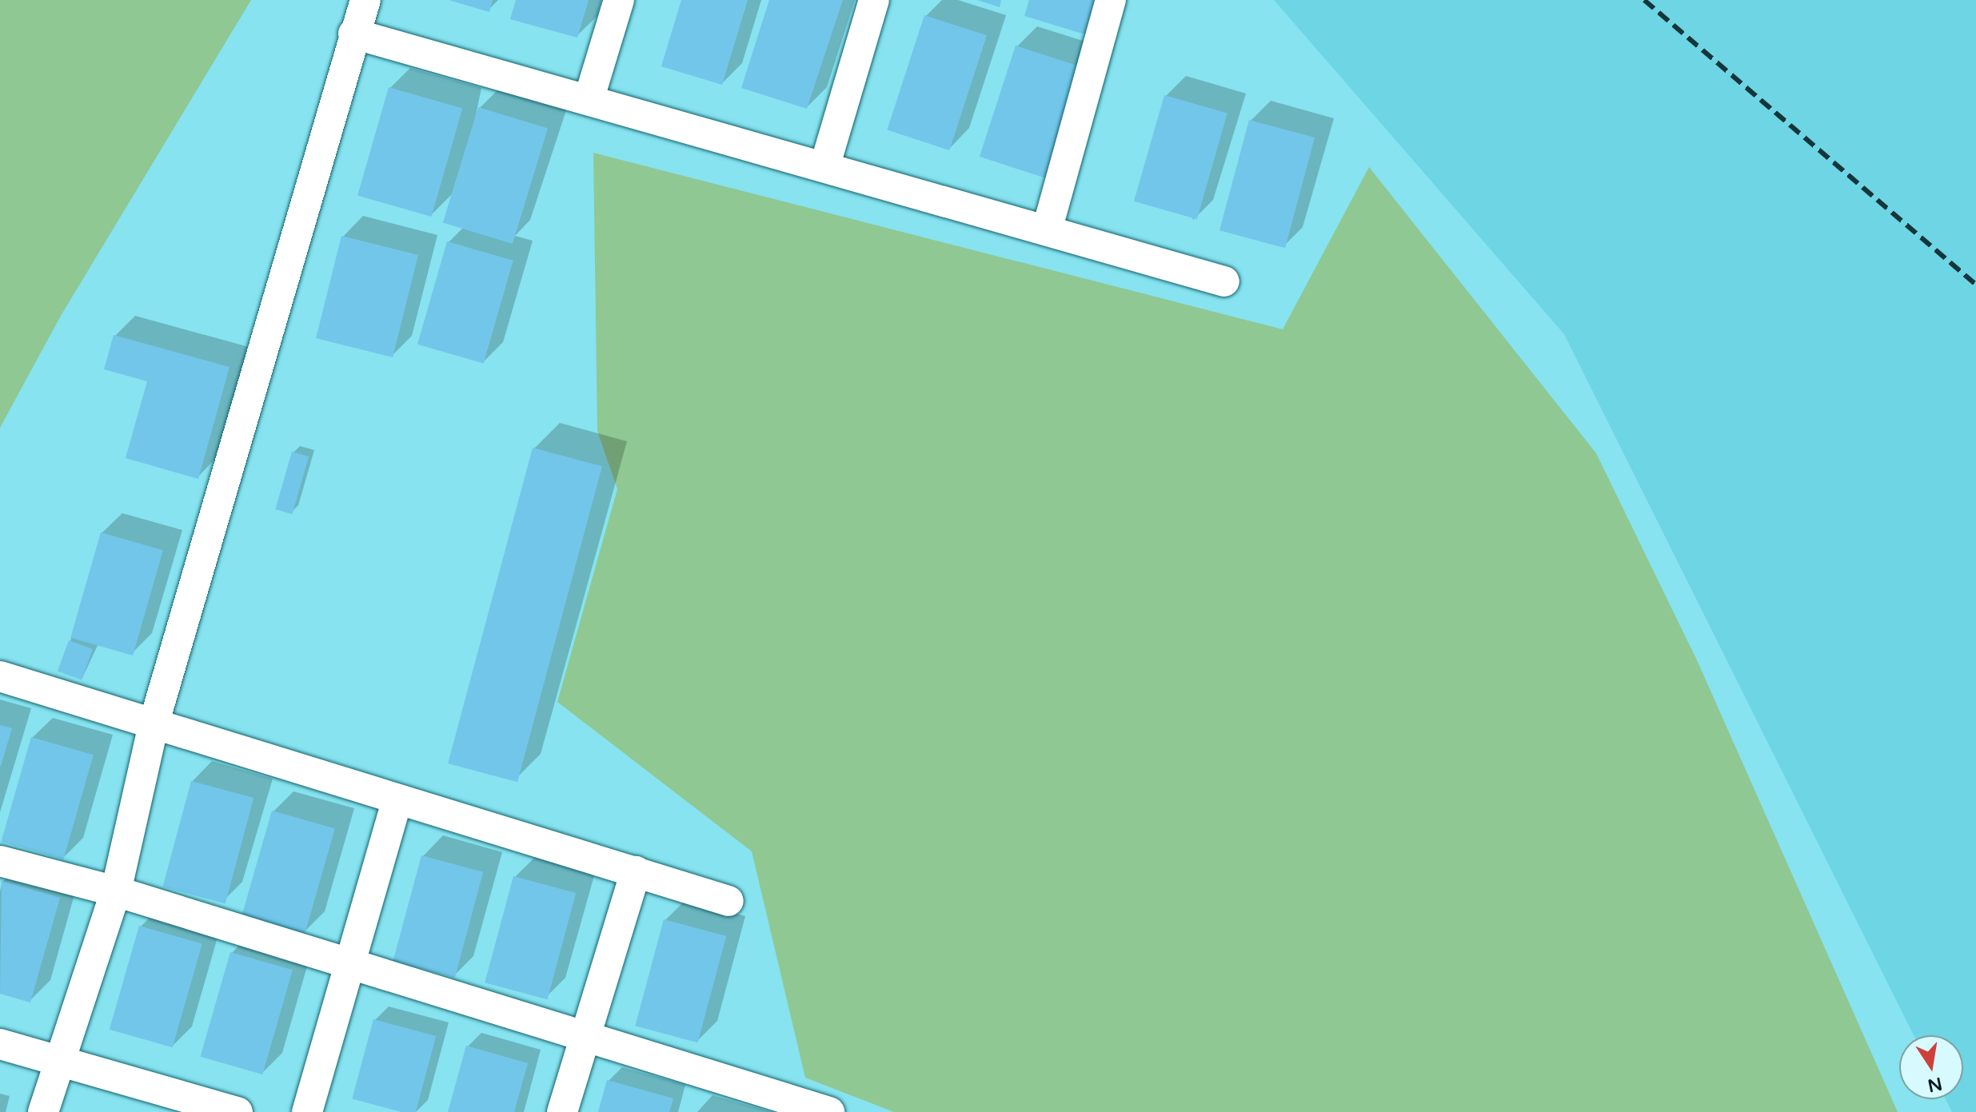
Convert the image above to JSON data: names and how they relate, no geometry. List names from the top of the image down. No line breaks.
{"north":"bottom"}
